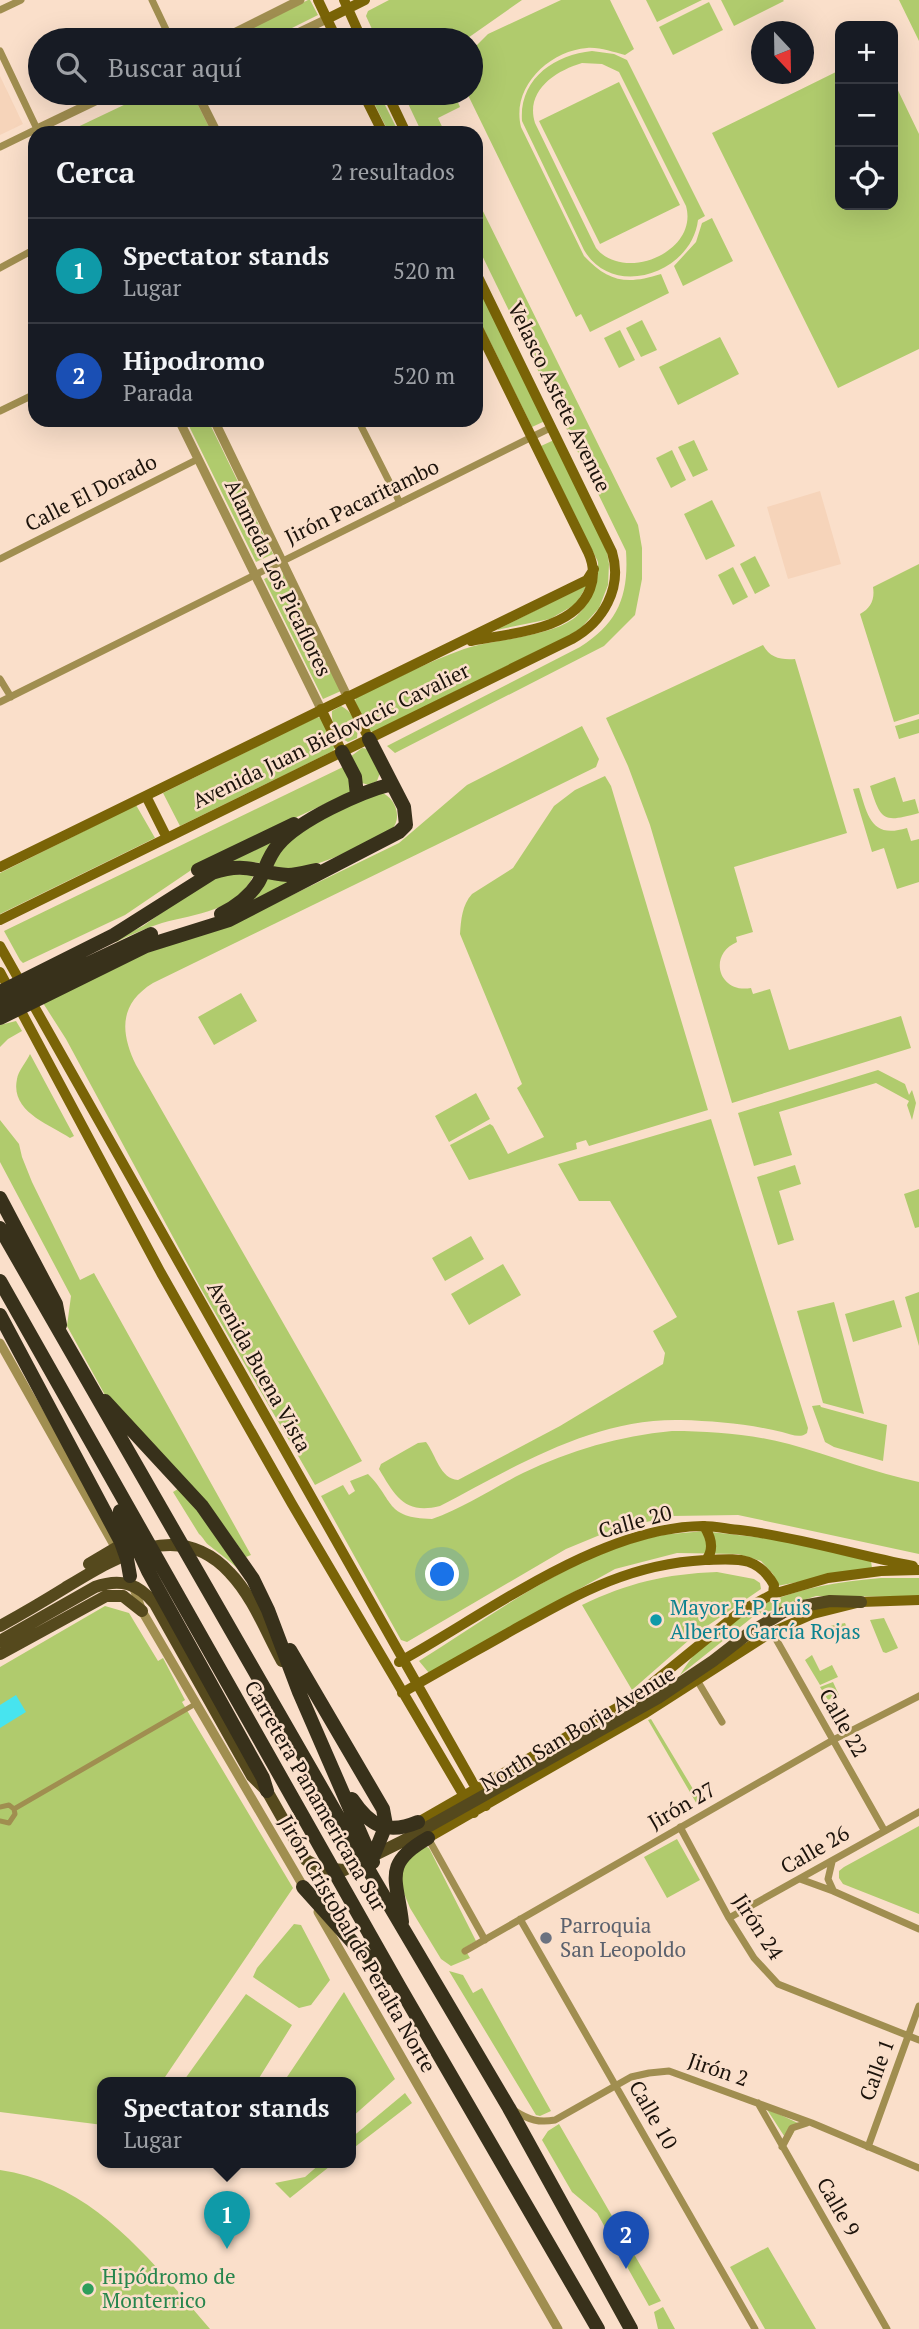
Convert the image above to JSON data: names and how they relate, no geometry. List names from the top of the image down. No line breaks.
{"streets":{"highway":["Carretera Panamericana Sur"],"main road":["Velasco Astete Avenue","Alameda Los Picaflores","Avenida Juan Bielovucic Cavalier","Avenida Buena Vista","Calle 20","North San Borja Avenue"],"street":["Calle El Dorado","Jirón Pacaritambo","Calle 22","Jirón 27","Calle 26","Jirón 24","Jirón Cristobal de Peralta Norte","Jirón 2","Calle 1","Calle 10","Calle 9"]},"crossings":[["Velasco Astete Avenue","Jirón Pacaritambo"],["Velasco Astete Avenue","Avenida Juan Bielovucic Cavalier"],["Calle El Dorado","Alameda Los Picaflores"],["Jirón Pacaritambo","Alameda Los Picaflores"],["Alameda Los Picaflores","Avenida Juan Bielovucic Cavalier"],["Avenida Buena Vista","Calle 20"],["Avenida Buena Vista","North San Borja Avenue"],["Calle 22","North San Borja Avenue"],["Calle 22","Jirón 27"],["Calle 22","Calle 26"],["Carretera Panamericana Sur","Jirón 2"],["Jirón 27","Jirón 24"],["Jirón 27","Calle 10"],["Calle 26","Jirón 24"],["Jirón 24","Calle 1"],["Jirón 2","Calle 1"],["Jirón 2","Calle 10"],["Jirón 2","Calle 9"]],"places":["Mayor E.P. Luis Alberto García Rojas","Parroquia San Leopoldo","Hipódromo de Monterrico"],"north":"bottom","page":{"map_buttons":["+","−"],"search":"Buscar aquí","heading":["Cerca","2 resultados"],"list":[{"mark":"1","name":"Spectator stands","note":"Lugar","value":"520 m"},{"mark":"2","name":"Hipodromo","note":"Parada","value":"520 m"}],"popup":["Spectator stands","Lugar"],"pins":["1","2"]}}
